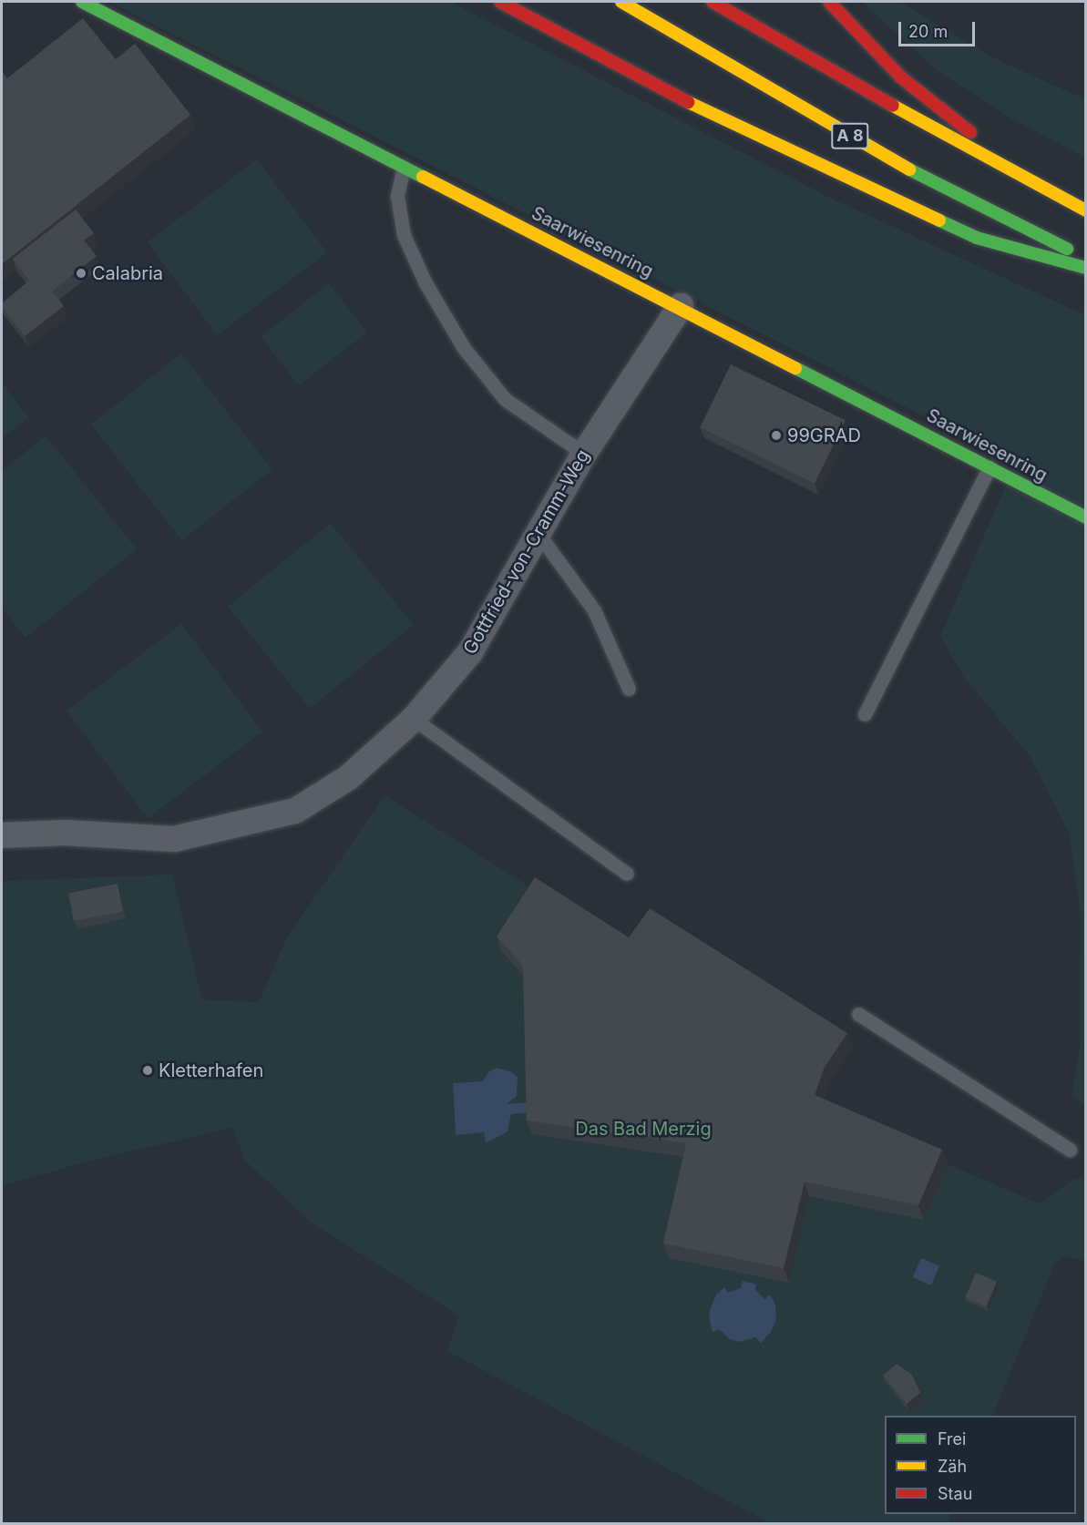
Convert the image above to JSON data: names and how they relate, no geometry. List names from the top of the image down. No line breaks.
{"streets":{"main road":["A 8","Saarwiesenring"],"street":["Gottfried-von-Cramm-Weg"]},"crossings":[["Saarwiesenring","Gottfried-von-Cramm-Weg"]],"parks":["Das Bad Merzig"],"places":["Calabria","99GRAD","Kletterhafen"],"legend":["Frei","Zäh","Stau"],"scale_bar":"20 m"}
